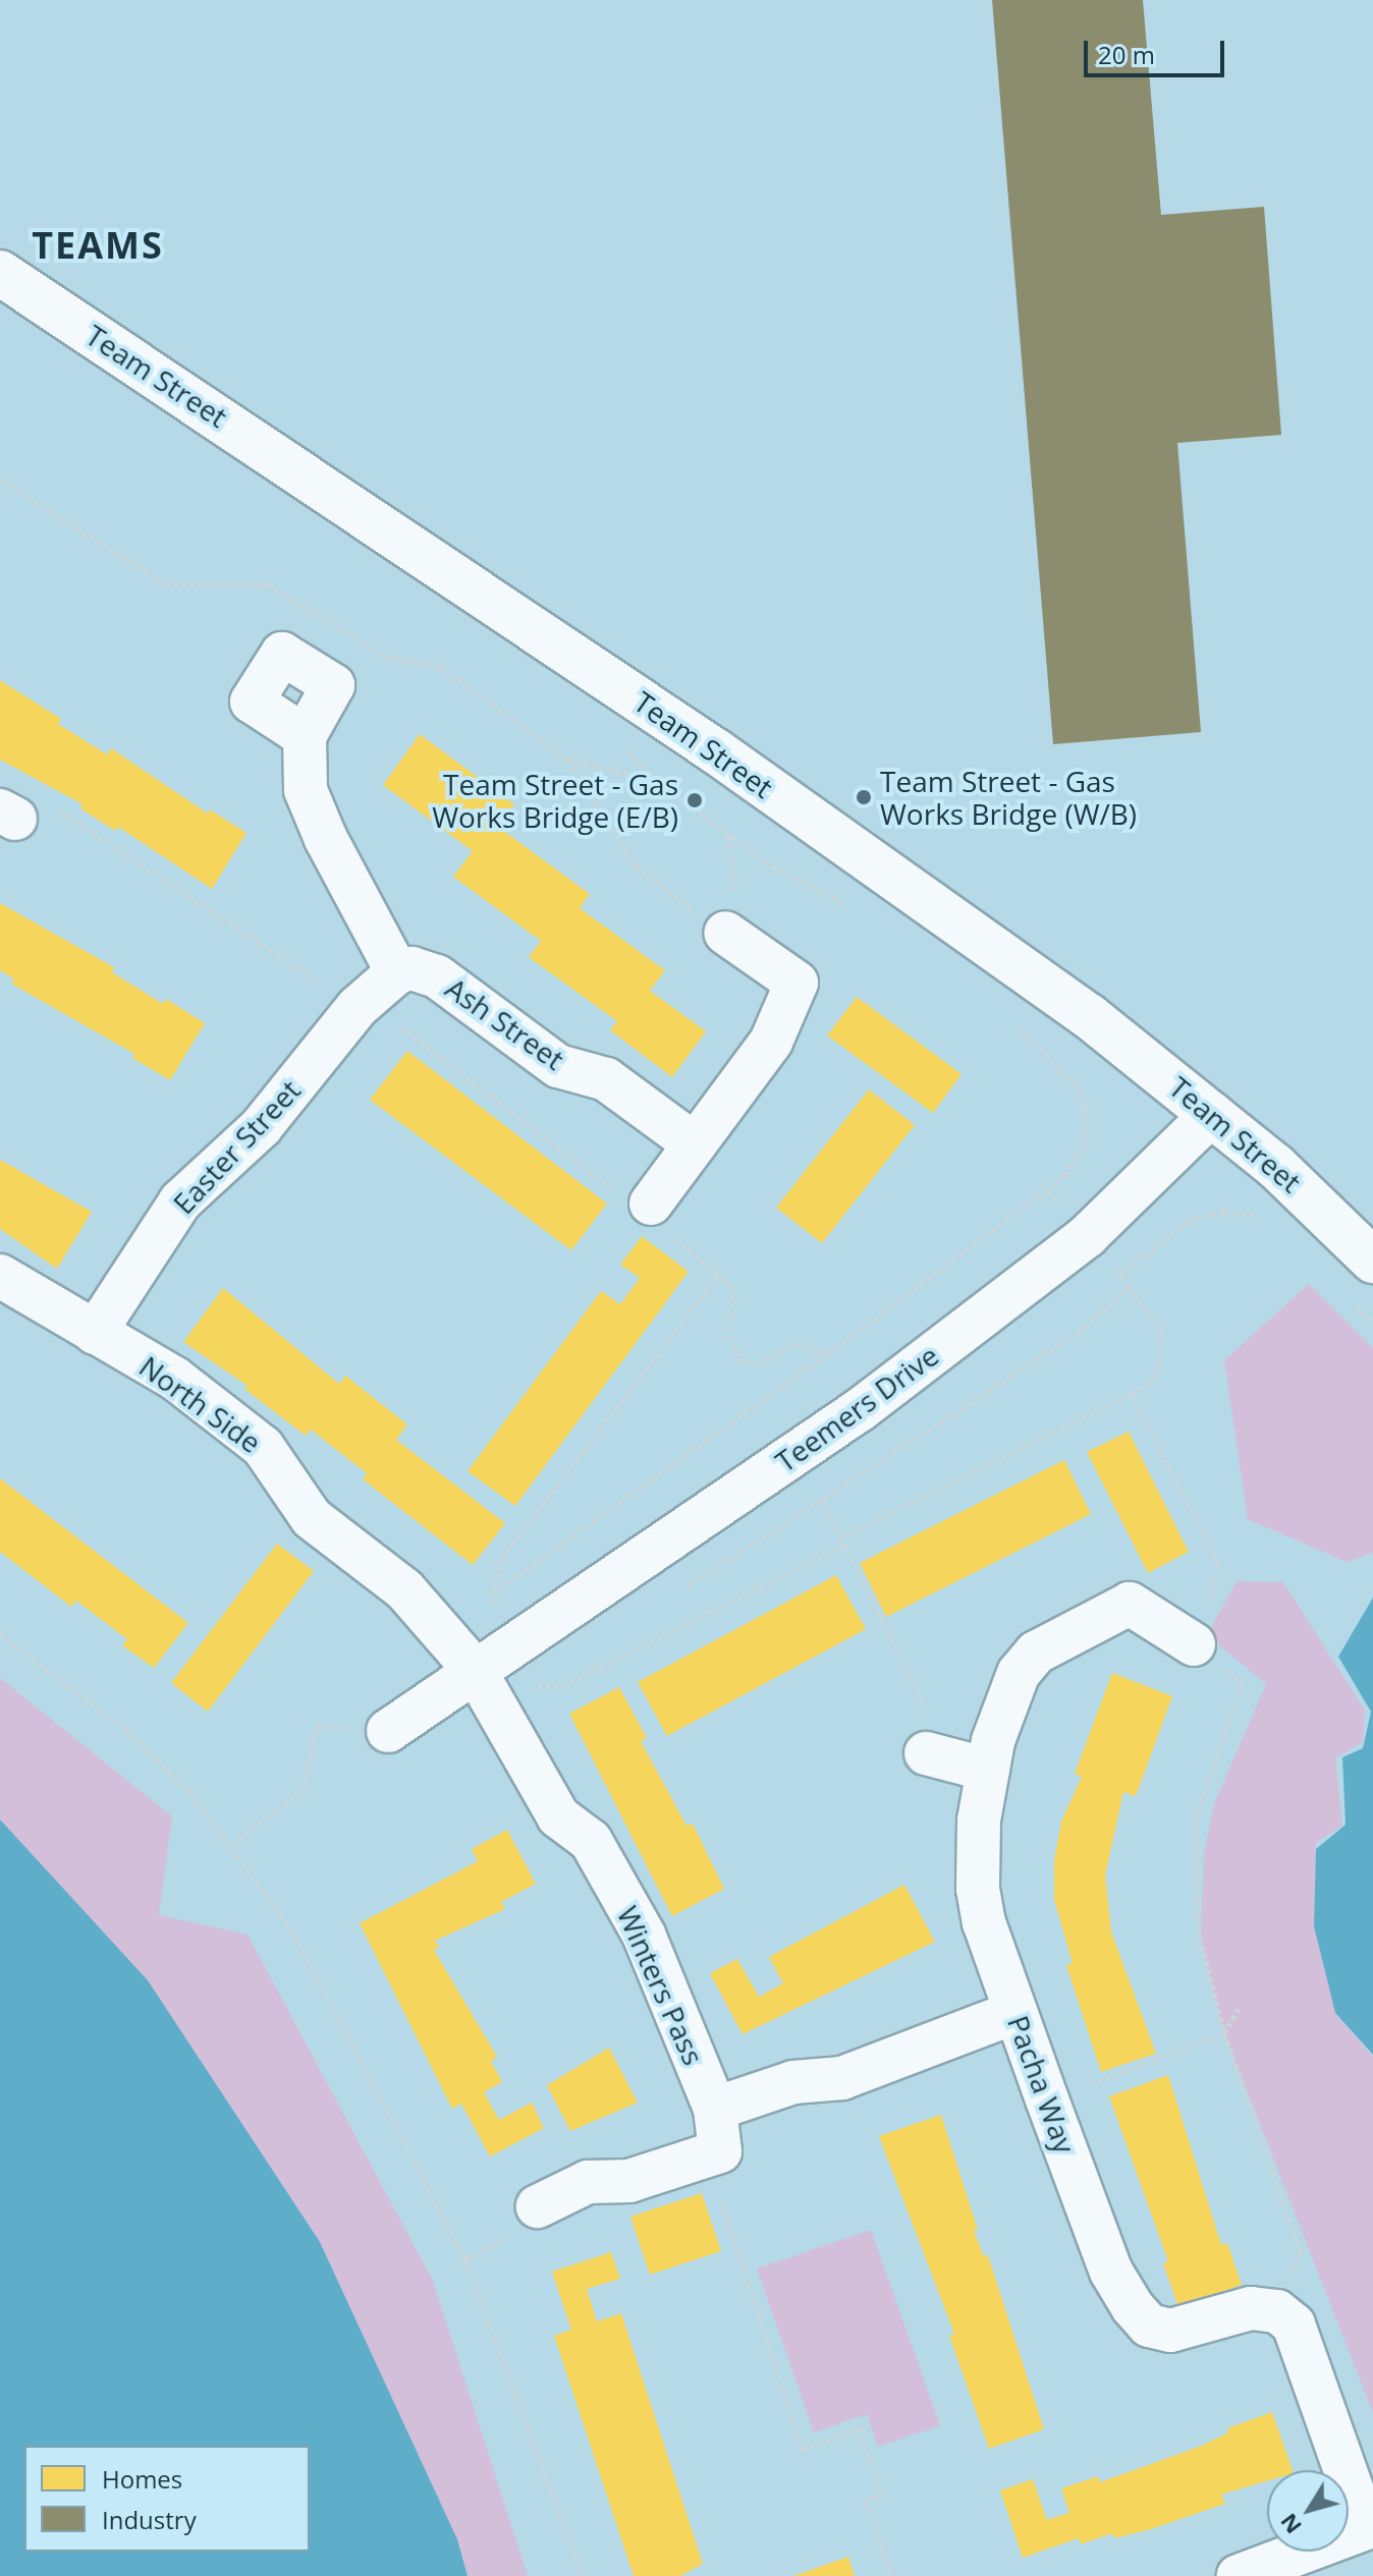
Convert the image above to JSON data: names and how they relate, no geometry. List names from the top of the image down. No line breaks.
{"streets":{"street":["Team Street","Ash Street","Easter Street","North Side","Teemers Drive","Winters Pass","Pacha Way"]},"crossings":[["Team Street","Teemers Drive"],["Ash Street","Easter Street"],["Easter Street","North Side"],["North Side","Teemers Drive"],["North Side","Winters Pass"],["Teemers Drive","Winters Pass"]],"districts":["TEAMS"],"places":["Team Street - Gas Works Bridge (W/B)","Team Street - Gas Works Bridge (E/B)"],"legend":["Homes","Industry"],"scale_bar":"20 m","north":"bottom left"}
